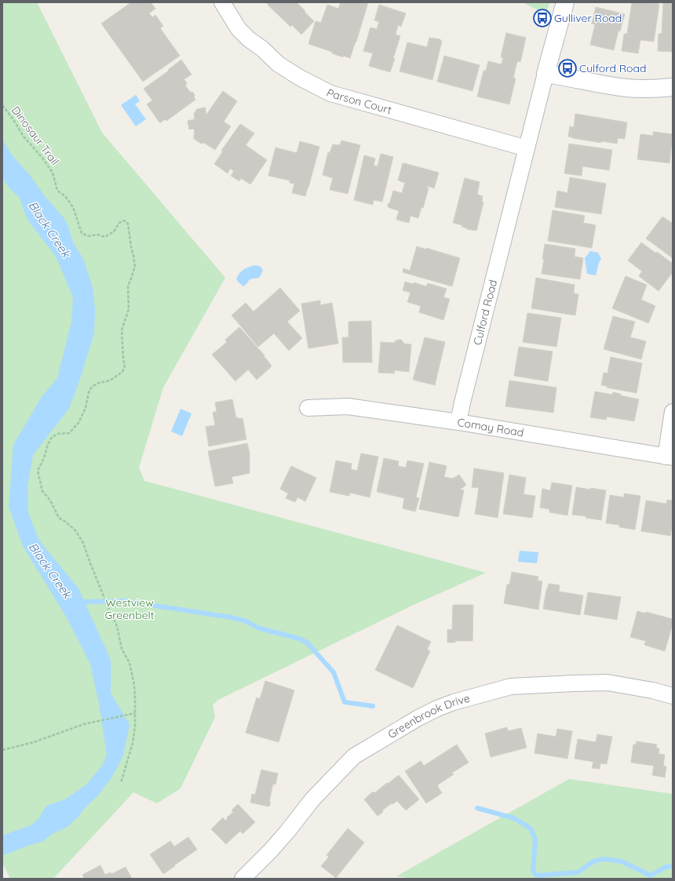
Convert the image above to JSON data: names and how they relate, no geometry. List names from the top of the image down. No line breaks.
{"streets":{"street":["Parson Court","Culford Road","Comay Road","Greenbrook Drive"],"path":["Dinosaur Trail"]},"crossings":[["Parson Court","Culford Road"],["Culford Road","Comay Road"]],"water":["Black Creek"],"parks":["Westview Greenbelt"],"places":{"bus stop":["Gulliver Road","Culford Road"]}}
